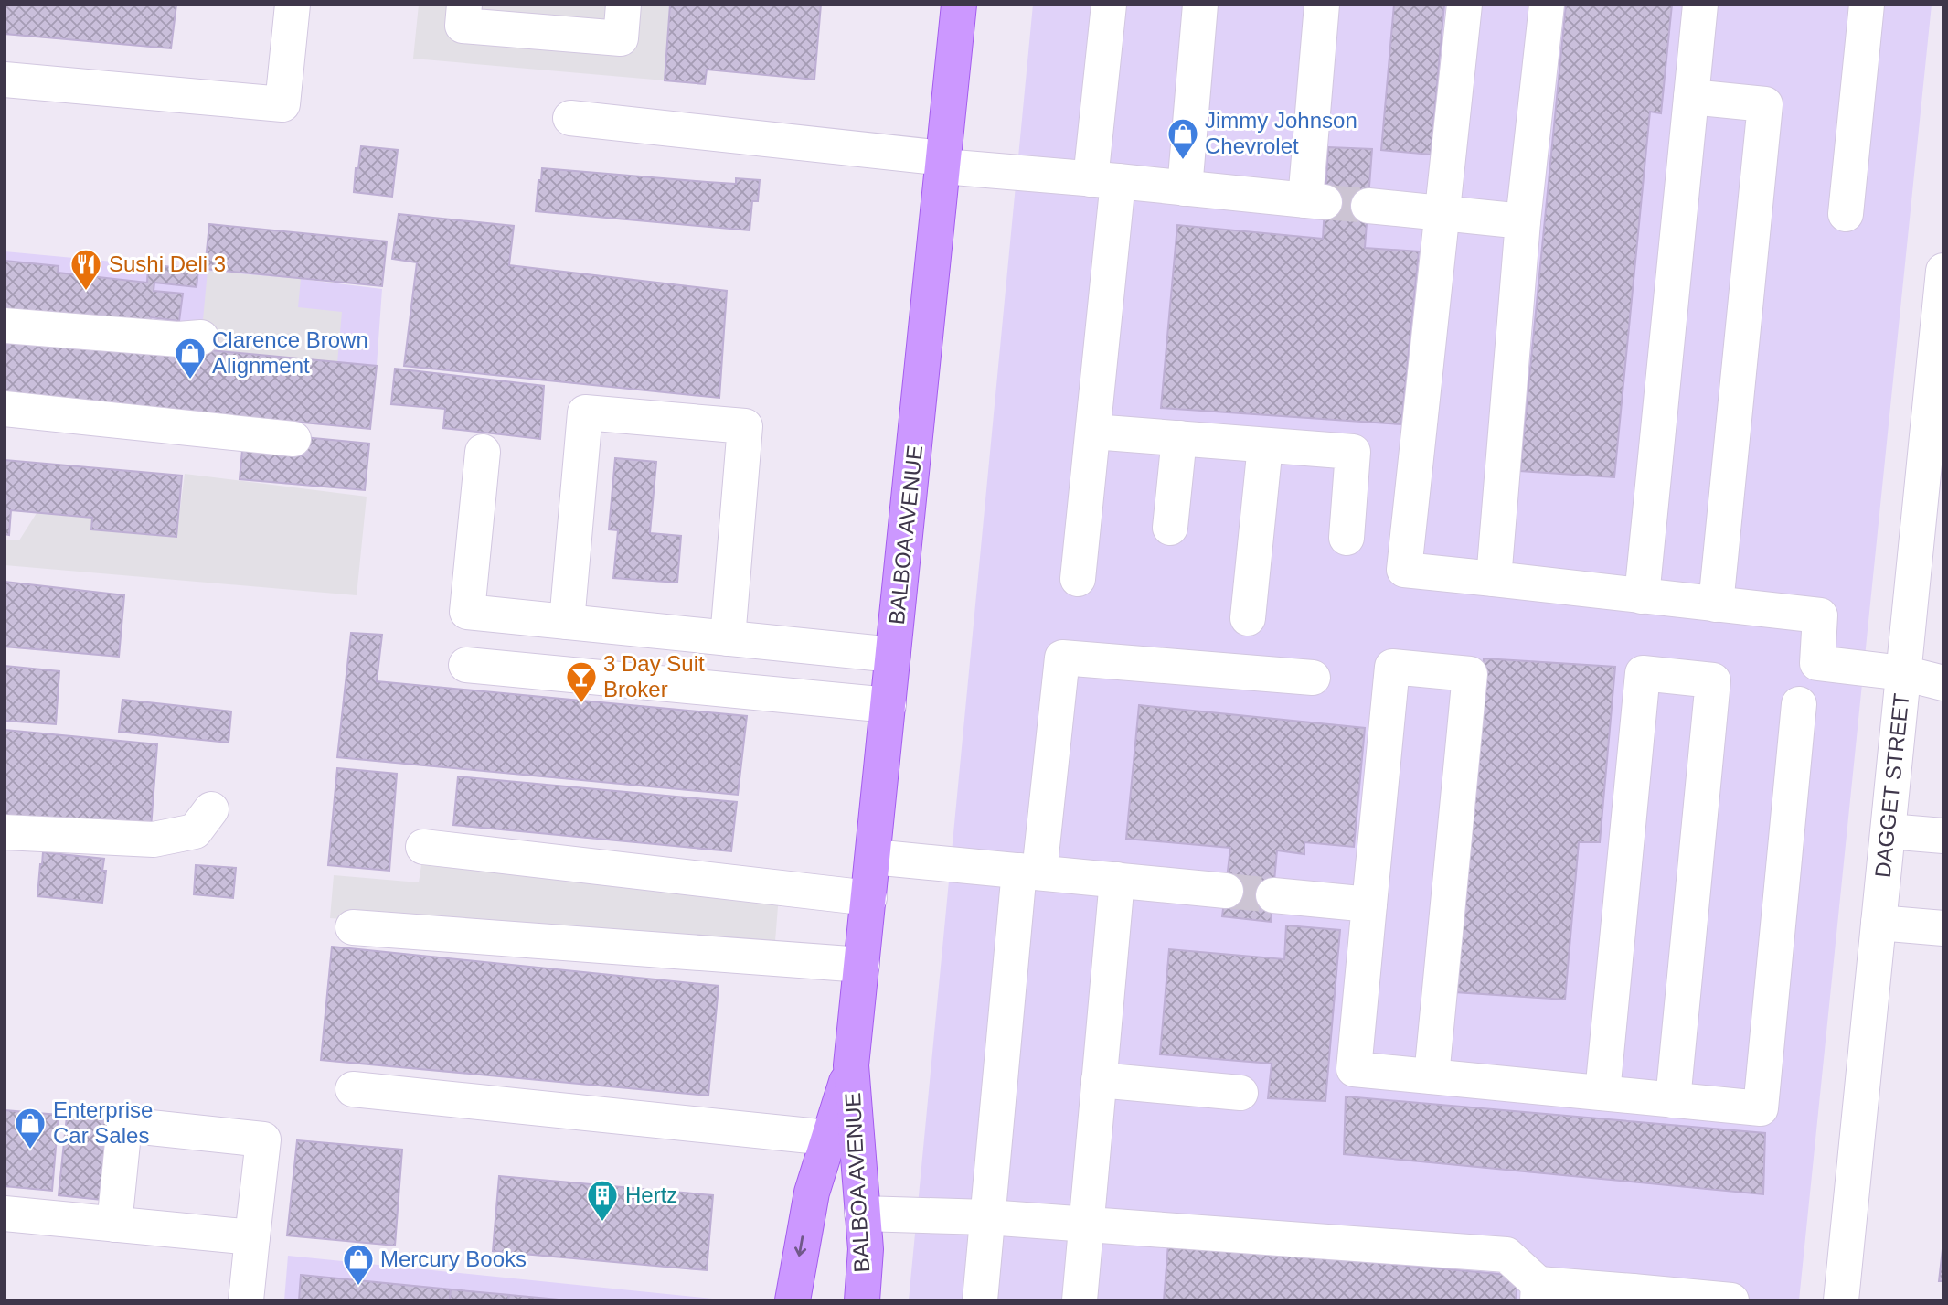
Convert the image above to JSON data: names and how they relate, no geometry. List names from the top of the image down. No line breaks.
{"streets":{"main road":["BALBOA AVENUE"],"street":["DAGGET STREET"]},"places":{"shop":["Jimmy Johnson Chevrolet","Clarence Brown Alignment","Enterprise Car Sales","Mercury Books"],"restaurant":["Sushi Deli 3"],"bar":["3 Day Suit Broker"],"building":["Hertz"]}}
